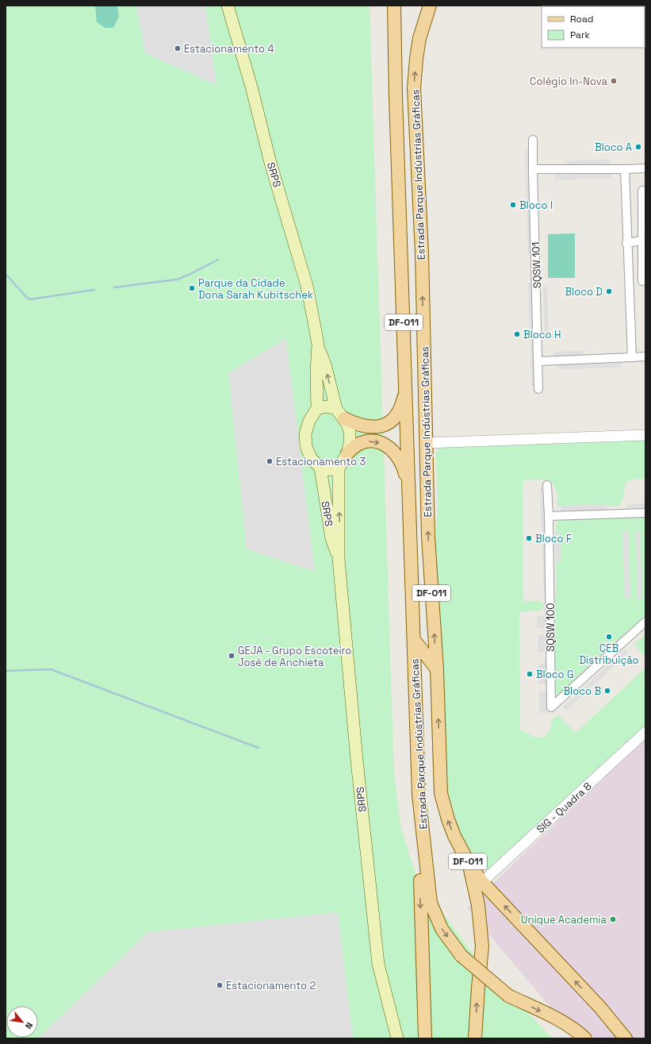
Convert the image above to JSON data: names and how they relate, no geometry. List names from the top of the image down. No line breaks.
{"streets":{"main road":["SRPS","Estrada Parque Indústrias Gráficas","DF-011"],"street":["SQSW 101","SQSW 100","SIG - Quadra 8"]},"crossings":[["Estrada Parque Indústrias Gráficas","SIG - Quadra 8"]],"places":["Estacionamento 4","Colégio In-Nova","Bloco A","Bloco I","Parque da Cidade Dona Sarah Kubitschek","Bloco D","Bloco H","Estacionamento 3","Bloco F","CEB Distribuição","GEJA - Grupo Escoteiro José de Anchieta","Bloco G","Bloco B","Unique Academia","Estacionamento 2"],"legend":["Road","Park"],"north":"bottom right"}
